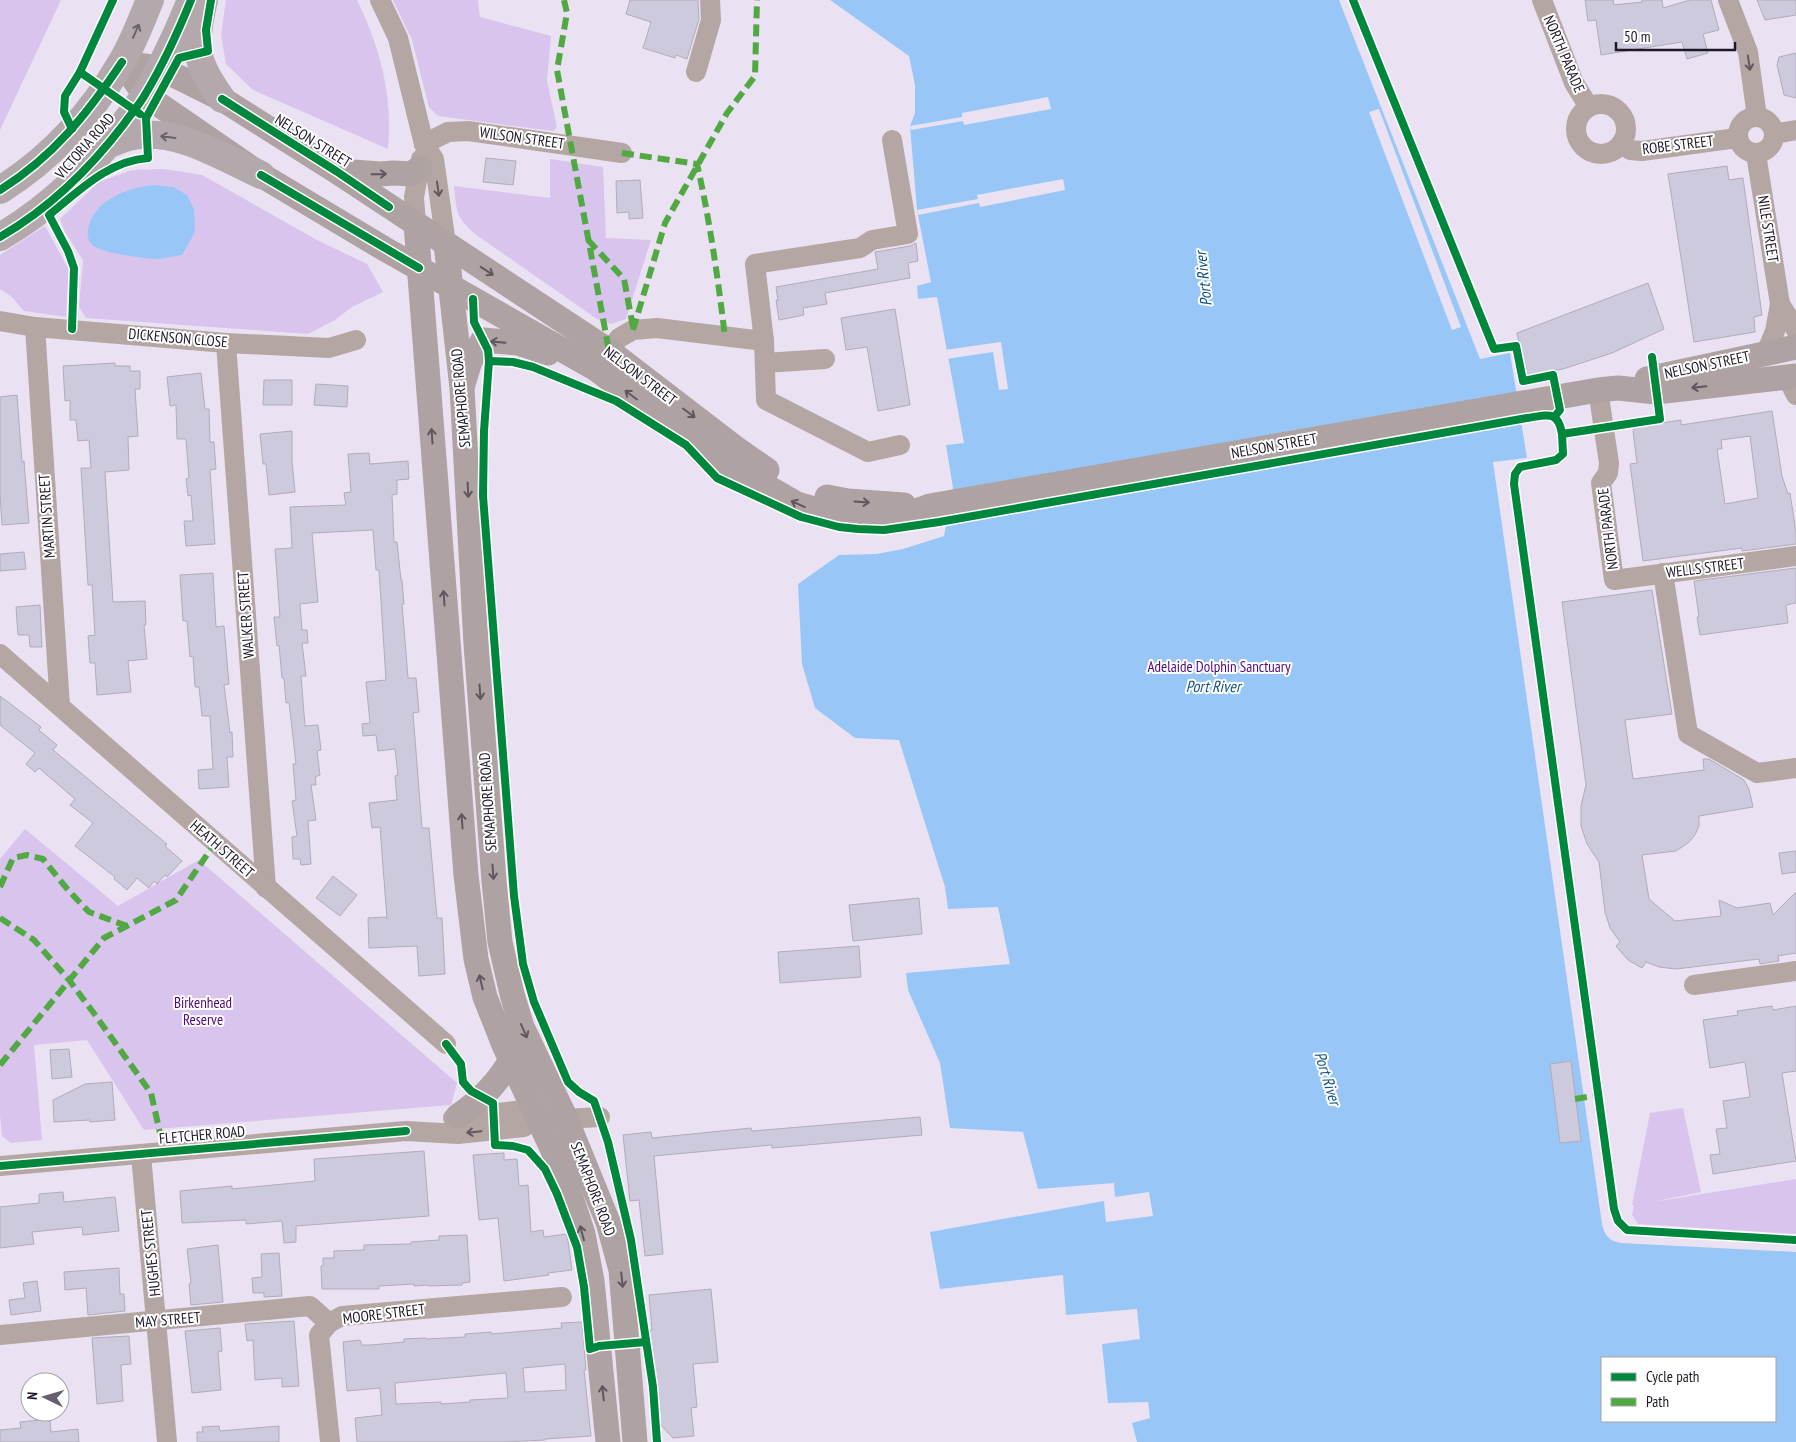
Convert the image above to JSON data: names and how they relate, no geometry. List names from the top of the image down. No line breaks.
{"streets":{"highway":["VICTORIA ROAD"],"main road":["NELSON STREET","SEMAPHORE ROAD"],"street":["NORTH PARADE","WILSON STREET","ROBE STREET","NILE STREET","DICKENSON CLOSE","MARTIN STREET","WELLS STREET","WALKER STREET","HEATH STREET","FLETCHER ROAD","HUGHES STREET","MOORE STREET","MAY STREET"]},"crossings":[["NORTH PARADE","NELSON STREET"],["NORTH PARADE","ROBE STREET"],["NORTH PARADE","WELLS STREET"],["WILSON STREET","SEMAPHORE ROAD"],["NELSON STREET","VICTORIA ROAD"],["NELSON STREET","NILE STREET"],["NELSON STREET","SEMAPHORE ROAD"],["ROBE STREET","NILE STREET"],["DICKENSON CLOSE","MARTIN STREET"],["DICKENSON CLOSE","WALKER STREET"],["SEMAPHORE ROAD","FLETCHER ROAD"],["MARTIN STREET","HEATH STREET"],["WALKER STREET","HEATH STREET"],["FLETCHER ROAD","HUGHES STREET"],["HUGHES STREET","MAY STREET"],["MOORE STREET","MAY STREET"]],"water":["Port River"],"parks":["Adelaide Dolphin Sanctuary","Birkenhead Reserve"],"legend":["Cycle path","Path"],"scale_bar":"50 m","north":"left"}
